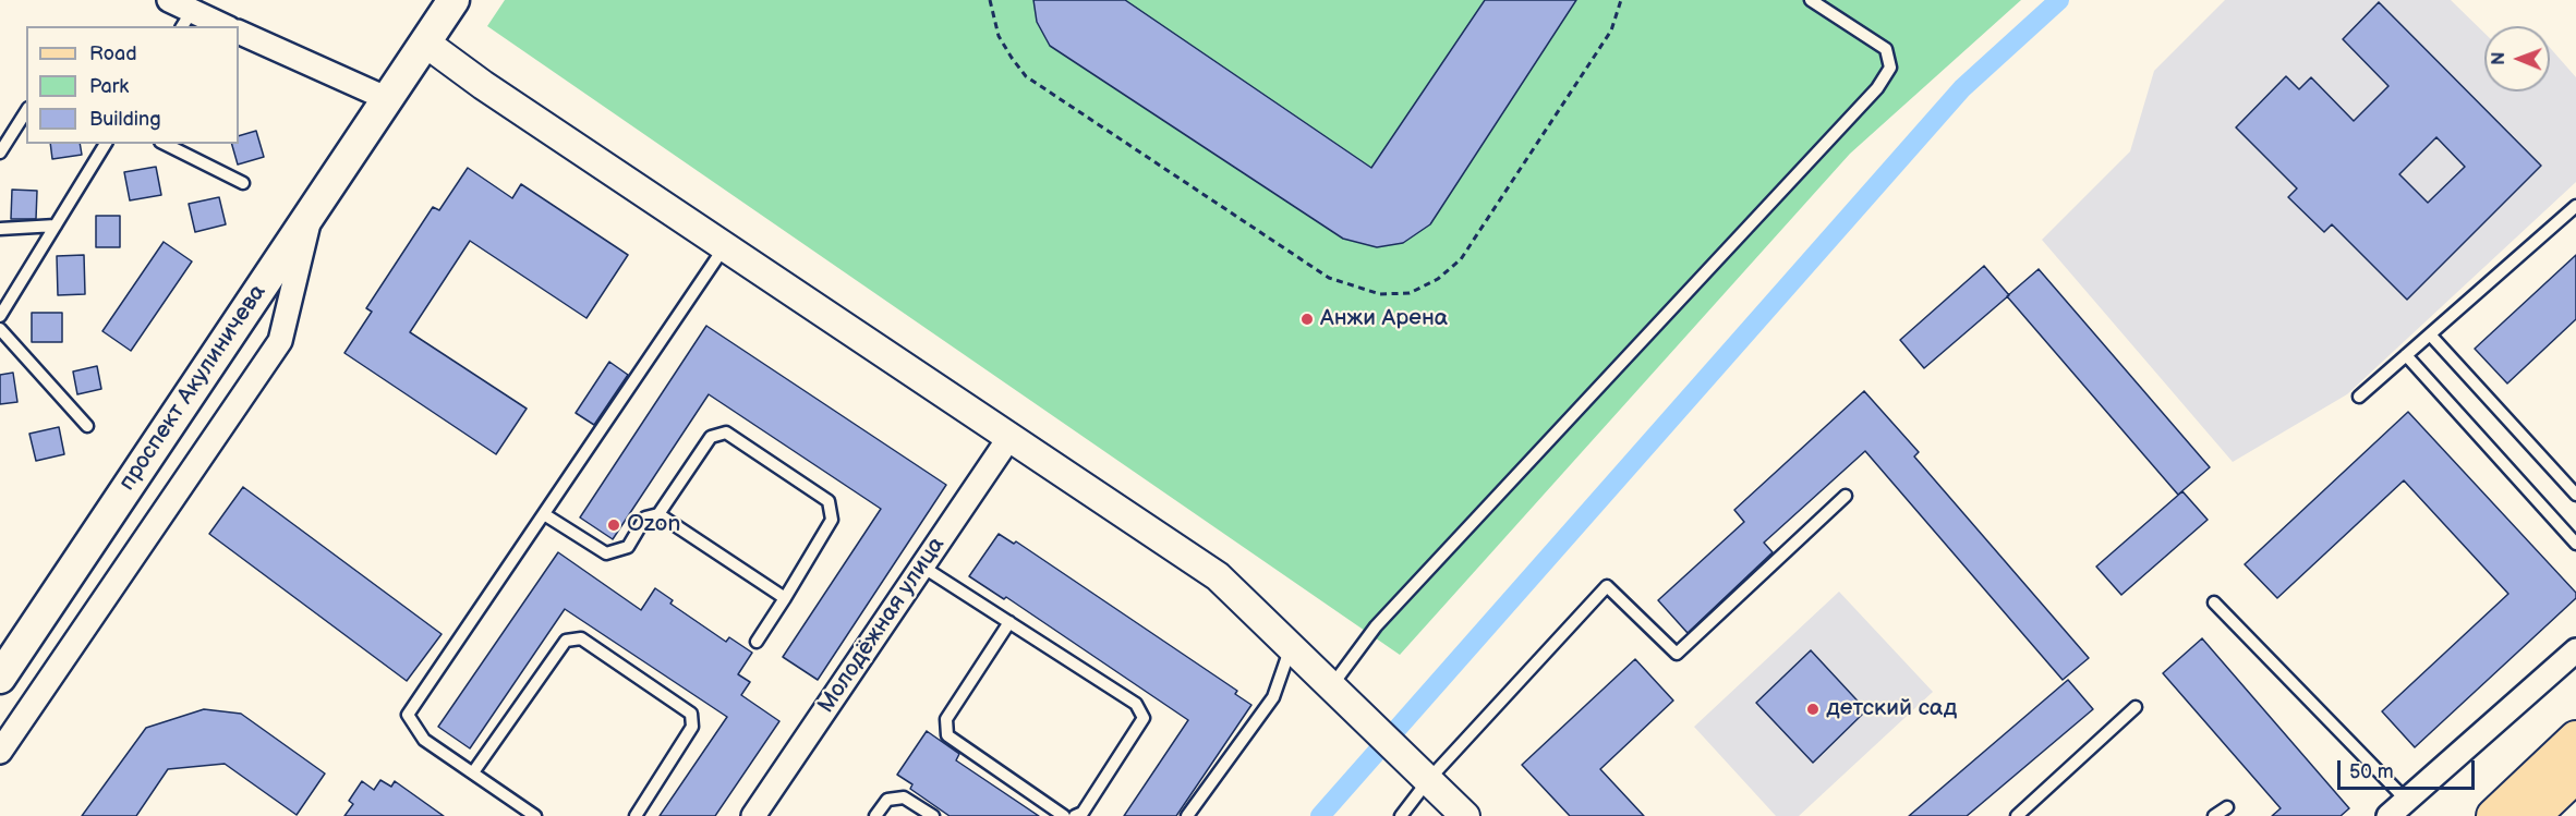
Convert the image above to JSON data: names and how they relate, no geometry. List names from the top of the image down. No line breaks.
{"streets":{"main road":["проспект Акулиничева"],"street":["Молодёжная улица"]},"places":["Анжи Арена","Ozon","детский сад"],"legend":["Road","Park","Building"],"scale_bar":"50 m","north":"left"}
